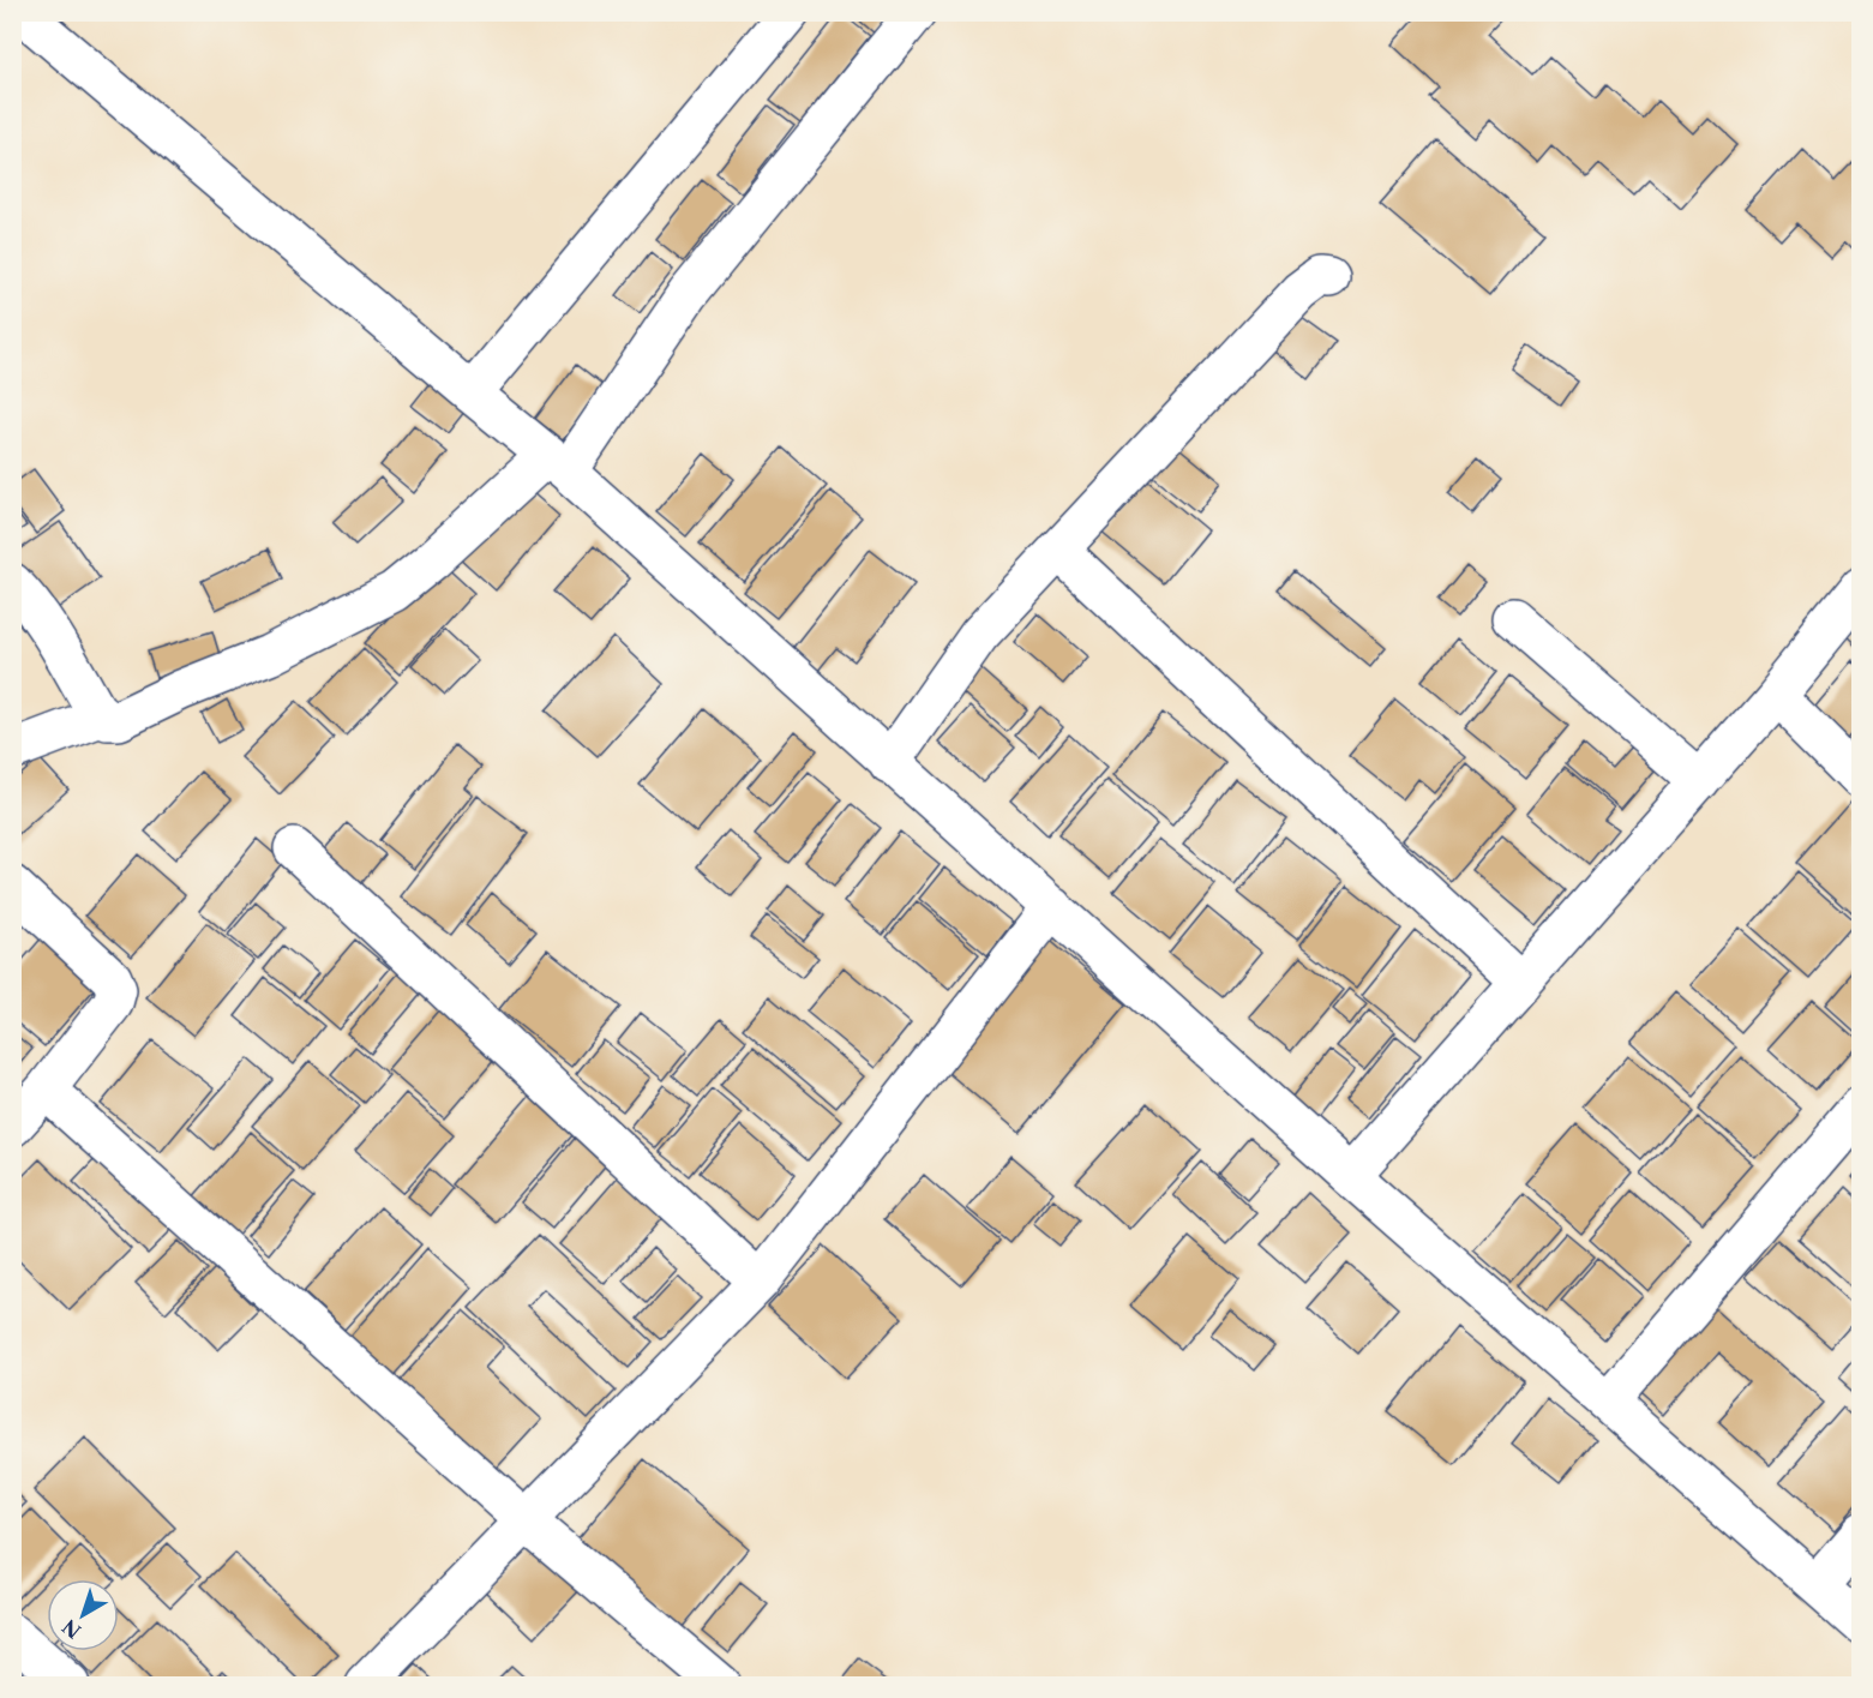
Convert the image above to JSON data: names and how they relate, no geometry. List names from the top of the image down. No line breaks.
{"north":"bottom left"}
